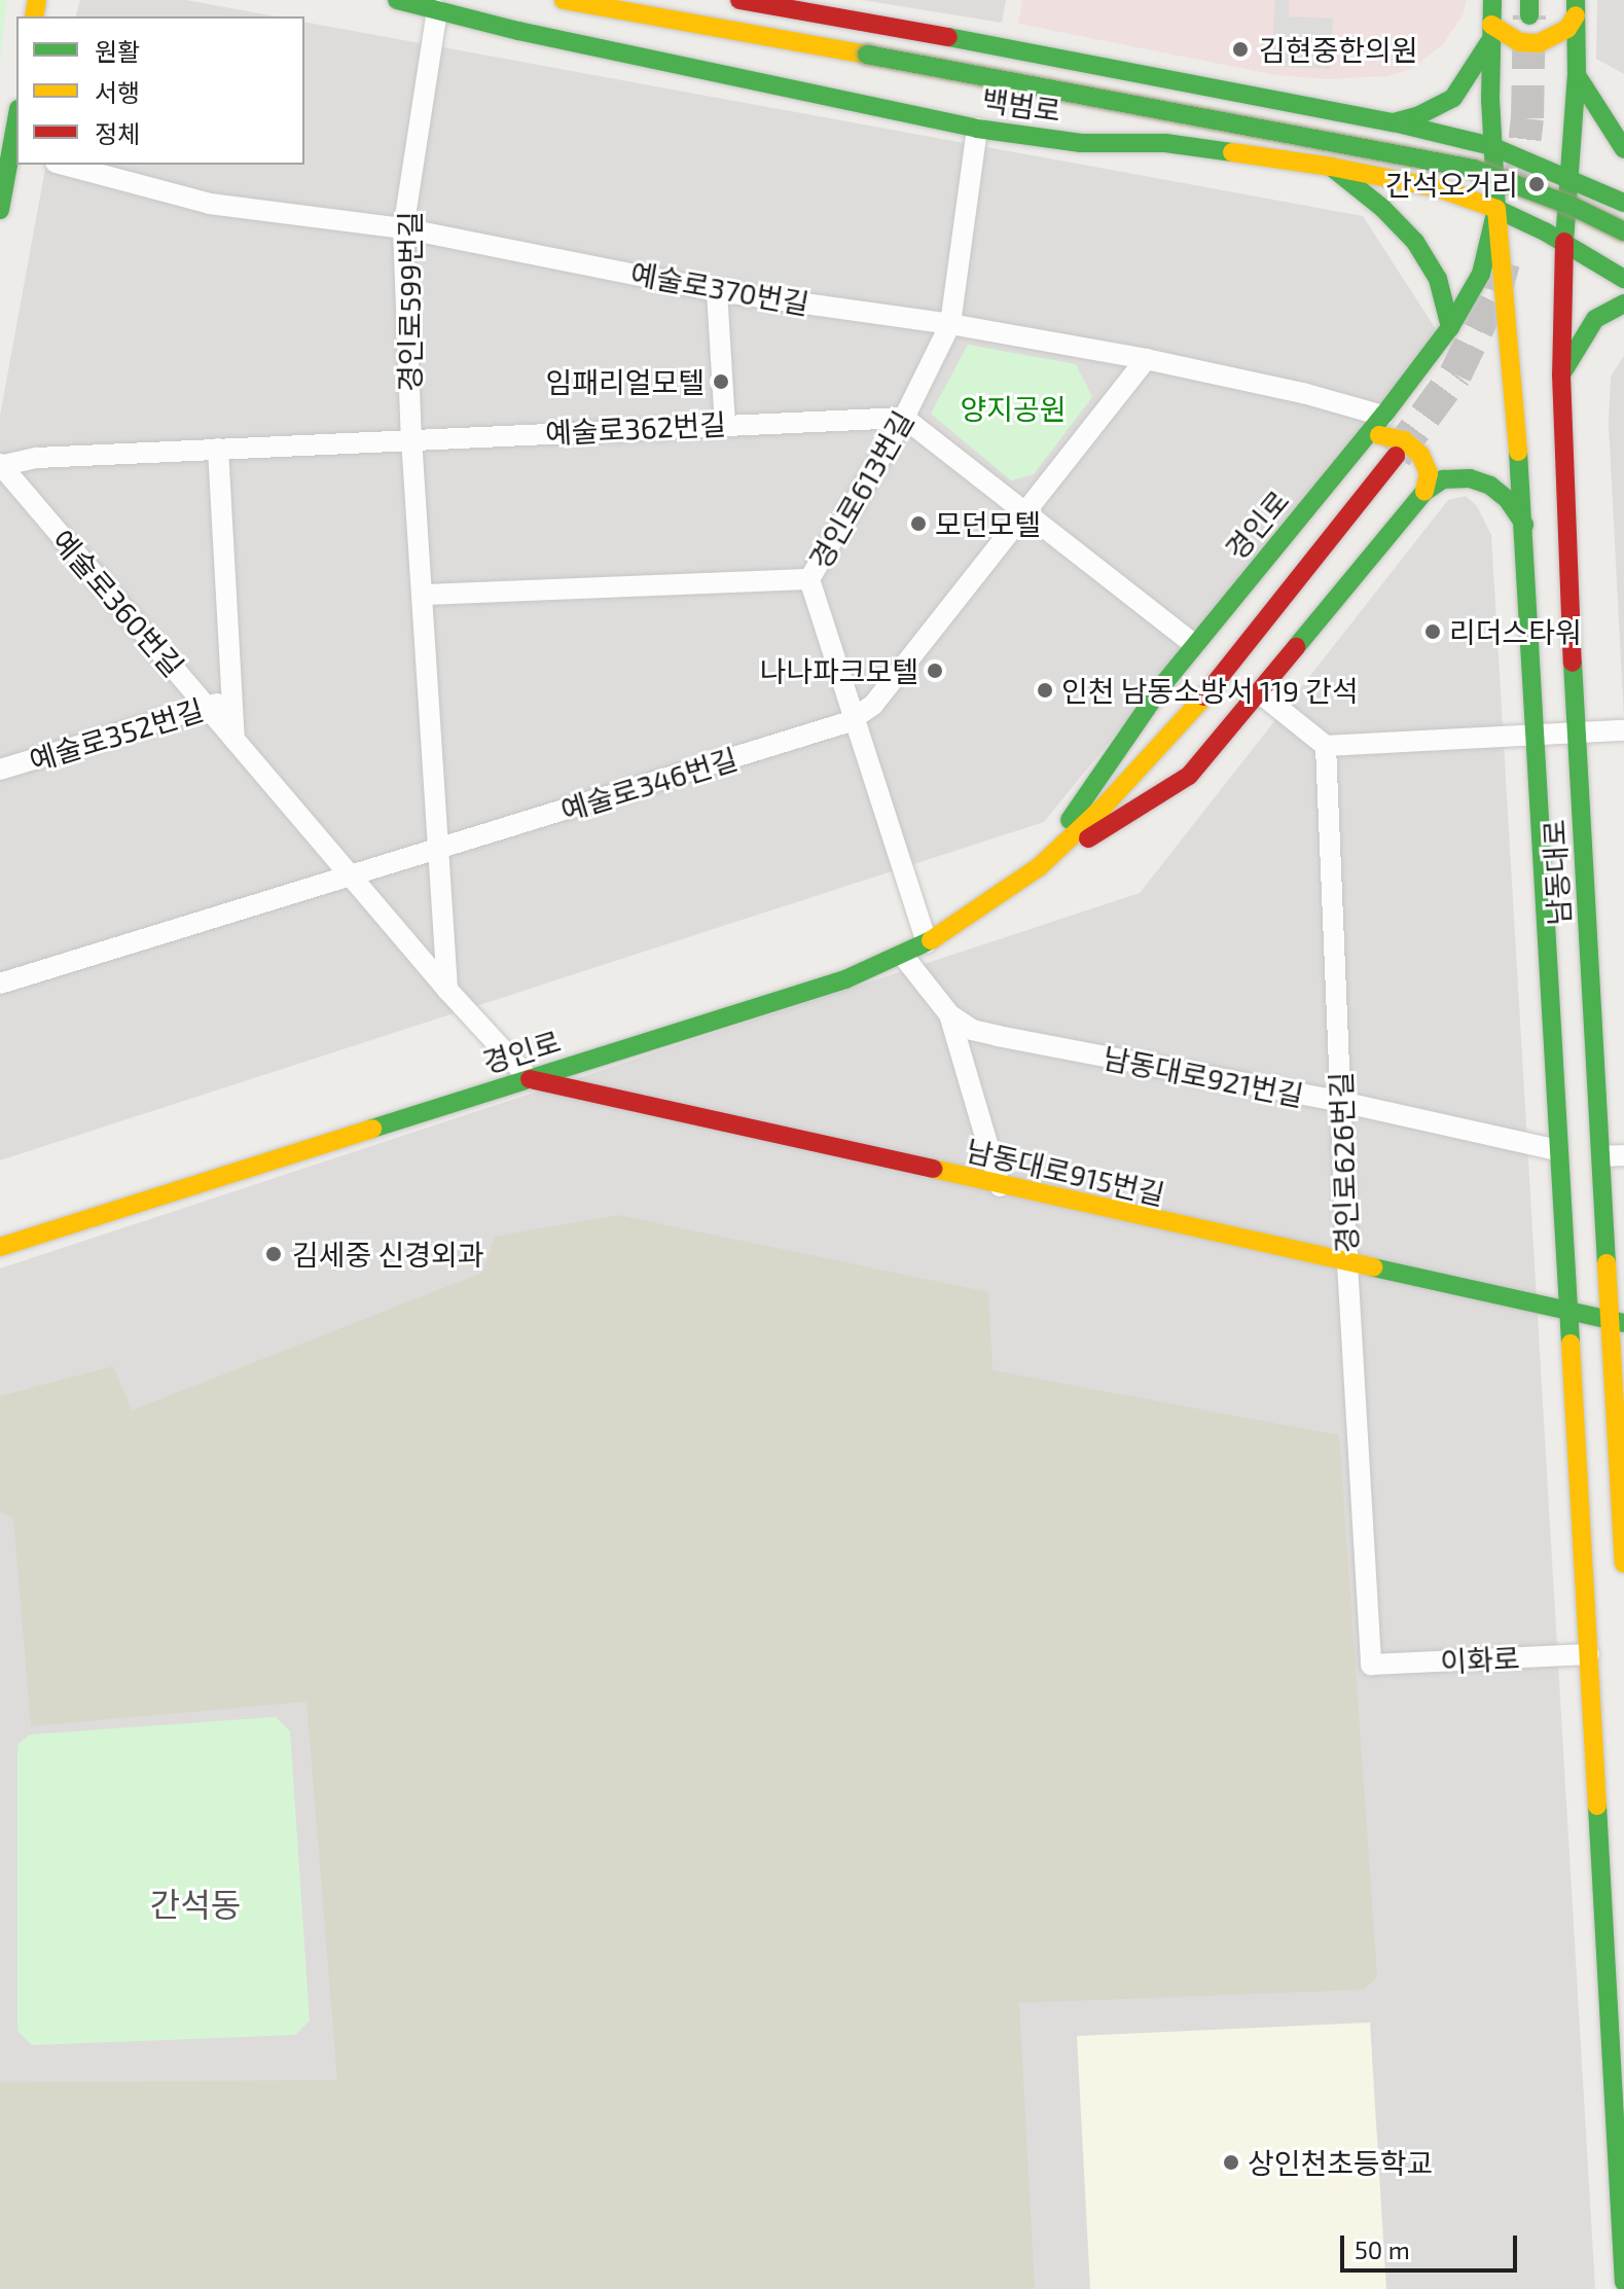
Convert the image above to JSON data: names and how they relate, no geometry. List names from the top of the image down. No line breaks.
{"streets":{"main road":["백범로","경인로","남동대로","남동대로915번길"],"street":["예술로370번길","경인로599번길","예술로362번길","경인로613번길","예술로360번길","예술로352번길","예술로346번길","남동대로921번길","경인로626번길","이화로"]},"crossings":[["백범로","경인로599번길"],["백범로","경인로613번길"],["백범로","경인로"],["백범로","남동대로"],["예술로370번길","경인로599번길"],["예술로370번길","경인로613번길"],["예술로370번길","경인로"],["예술로370번길","예술로346번길"],["경인로599번길","예술로362번길"],["경인로599번길","예술로360번길"],["경인로599번길","예술로346번길"],["예술로362번길","경인로613번길"],["예술로362번길","예술로360번길"],["경인로613번길","경인로"],["경인로613번길","예술로346번길"],["경인로","남동대로915번길"],["예술로360번길","예술로352번길"],["예술로360번길","예술로346번길"],["남동대로","남동대로915번길"],["남동대로921번길","경인로626번길"],["경인로626번길","남동대로915번길"],["경인로626번길","이화로"]],"districts":["간석동"],"parks":["양지공원"],"places":["김현중한의원","간석오거리","임패리얼모텔","모던모텔","리더스타워","나나파크모텔","인천 남동소방서 119 간석","김세중 신경외과","상인천초등학교"],"legend":["원활","서행","정체"],"scale_bar":"50 m"}
